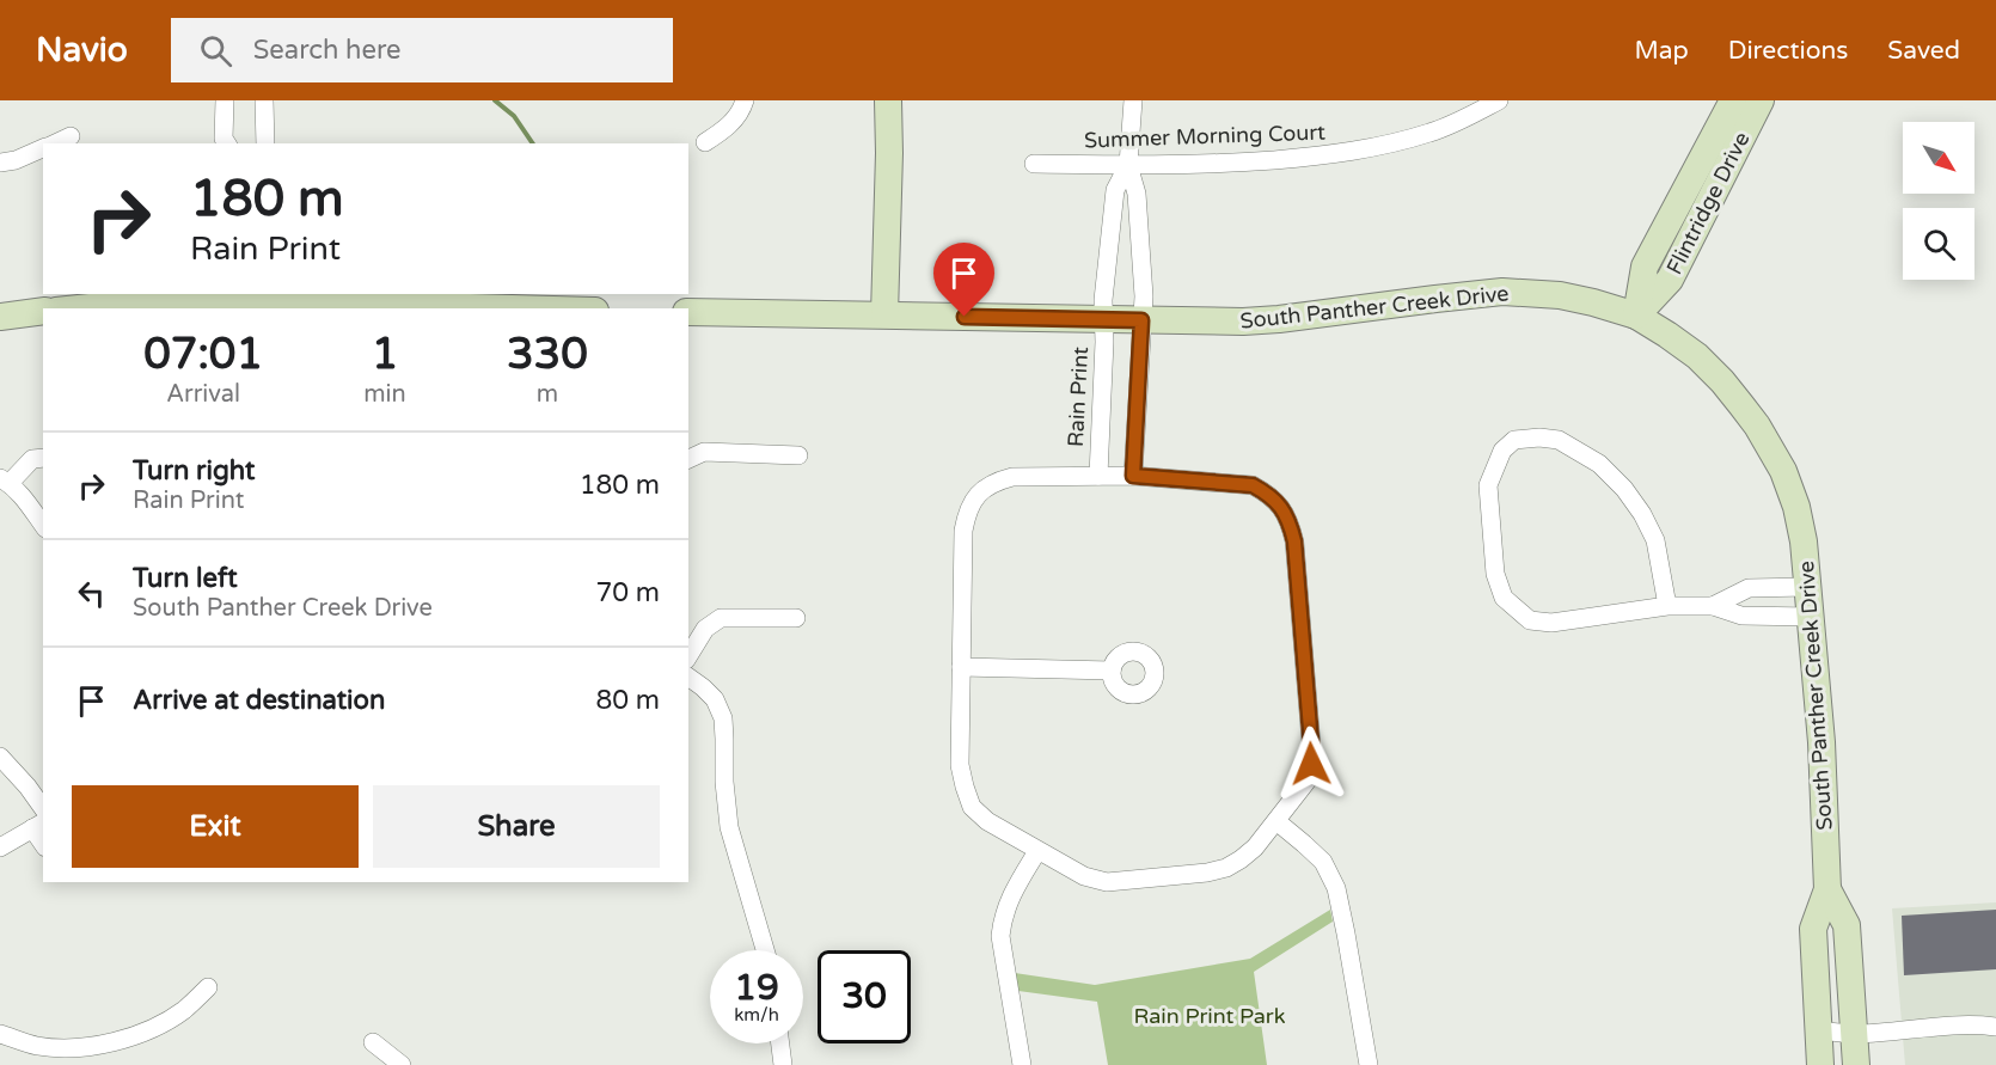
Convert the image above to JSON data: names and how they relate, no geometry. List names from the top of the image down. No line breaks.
{"streets":{"street":["Summer Morning Court","Flintridge Drive","South Panther Creek Drive","Rain Print"]},"crossings":[["Summer Morning Court","Rain Print"],["Flintridge Drive","South Panther Creek Drive"],["South Panther Creek Drive","Rain Print"]],"parks":["Rain Print Park"],"north":"bottom right","page":{"header":"Navio","search":"Search here","nav":["Map","Directions","Saved"],"turn":["180 m","Rain Print"],"eta":["07:01","Arrival","1","min","330","m"],"list":[{"name":"Turn right","note":"Rain Print","value":"180 m"},{"name":"Turn left","note":"South Panther Creek Drive","value":"70 m"},{"name":"Arrive at destination","value":"80 m"}],"buttons":["Exit","Share"],"speed":"19 km/h","limit":"30"}}
